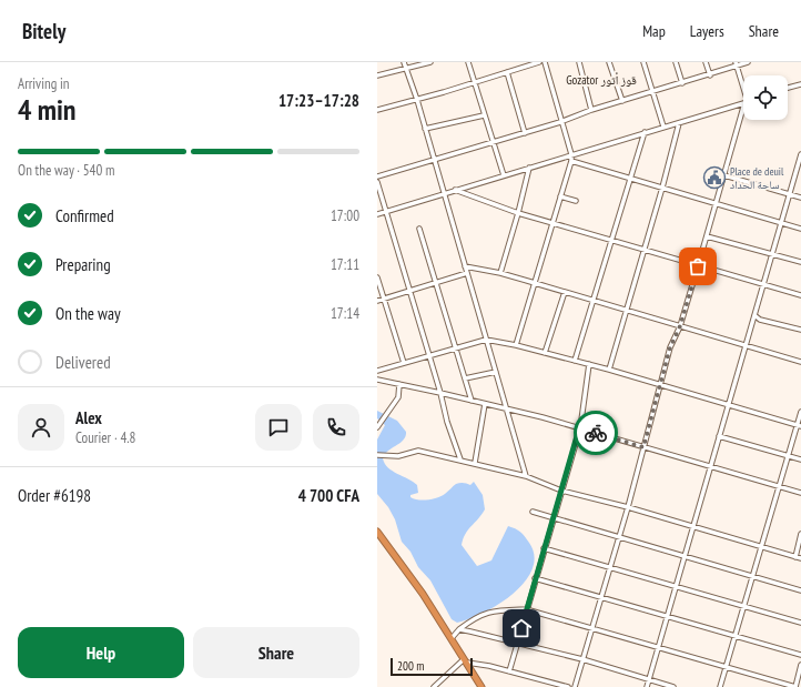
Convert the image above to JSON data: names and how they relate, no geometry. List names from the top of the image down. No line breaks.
{"districts":["Gozator قوز أتور"],"places":{"public building":["Place de deuil ساحة الحداد"]},"scale_bar":"200 m","page":{"header":"Bitely","nav":["Map","Layers","Share"],"heading":["4 min","Arriving in","17:23–17:28"],"panel":["Alex","Courier · 4.8","Order #6198","4 700 CFA"],"bar":"On the way · 540 m","list":[["Confirmed","17:00"],["Preparing","17:11"],["On the way","17:14"],"Delivered"],"buttons":["Help","Share"],"scale":"200 m"}}
